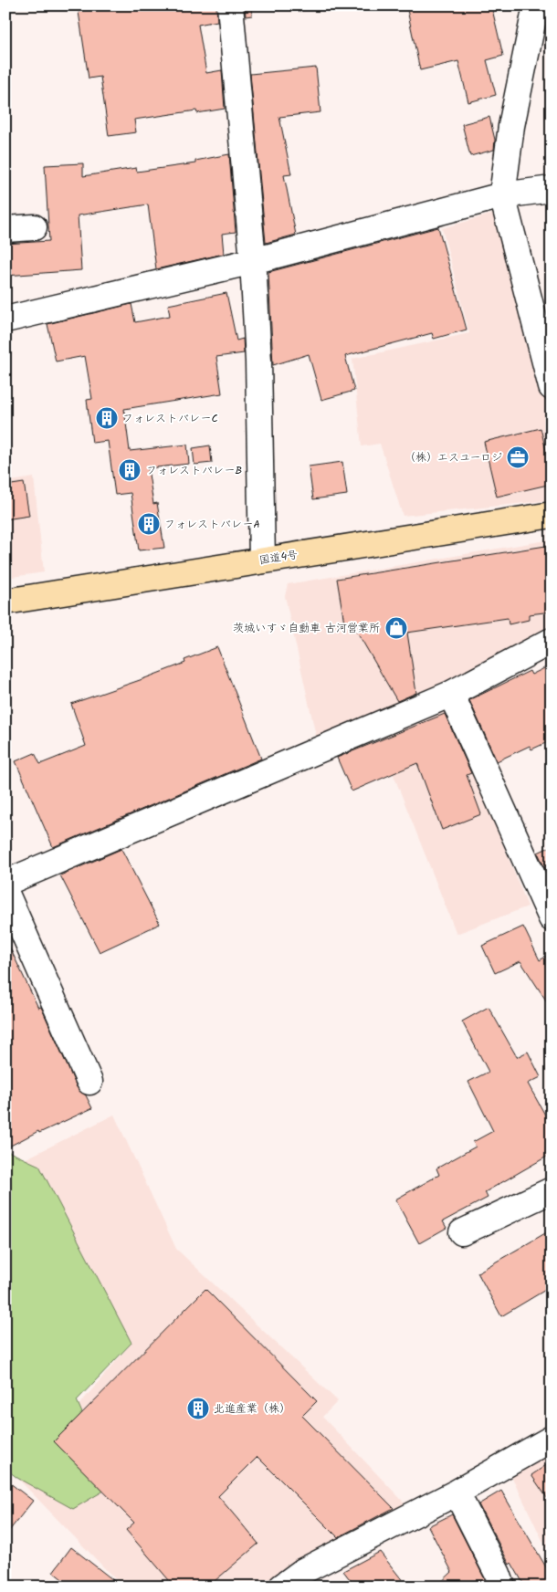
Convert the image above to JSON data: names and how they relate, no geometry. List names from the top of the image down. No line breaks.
{"streets":{"highway":["国道4号"]},"places":{"building":["フォレストバレーC","フォレストバレーB","フォレストバレーA","北進産業（株）"],"office":["（株）エスユーロジ"],"shop":["茨城いすゞ自動車 古河営業所"]}}
